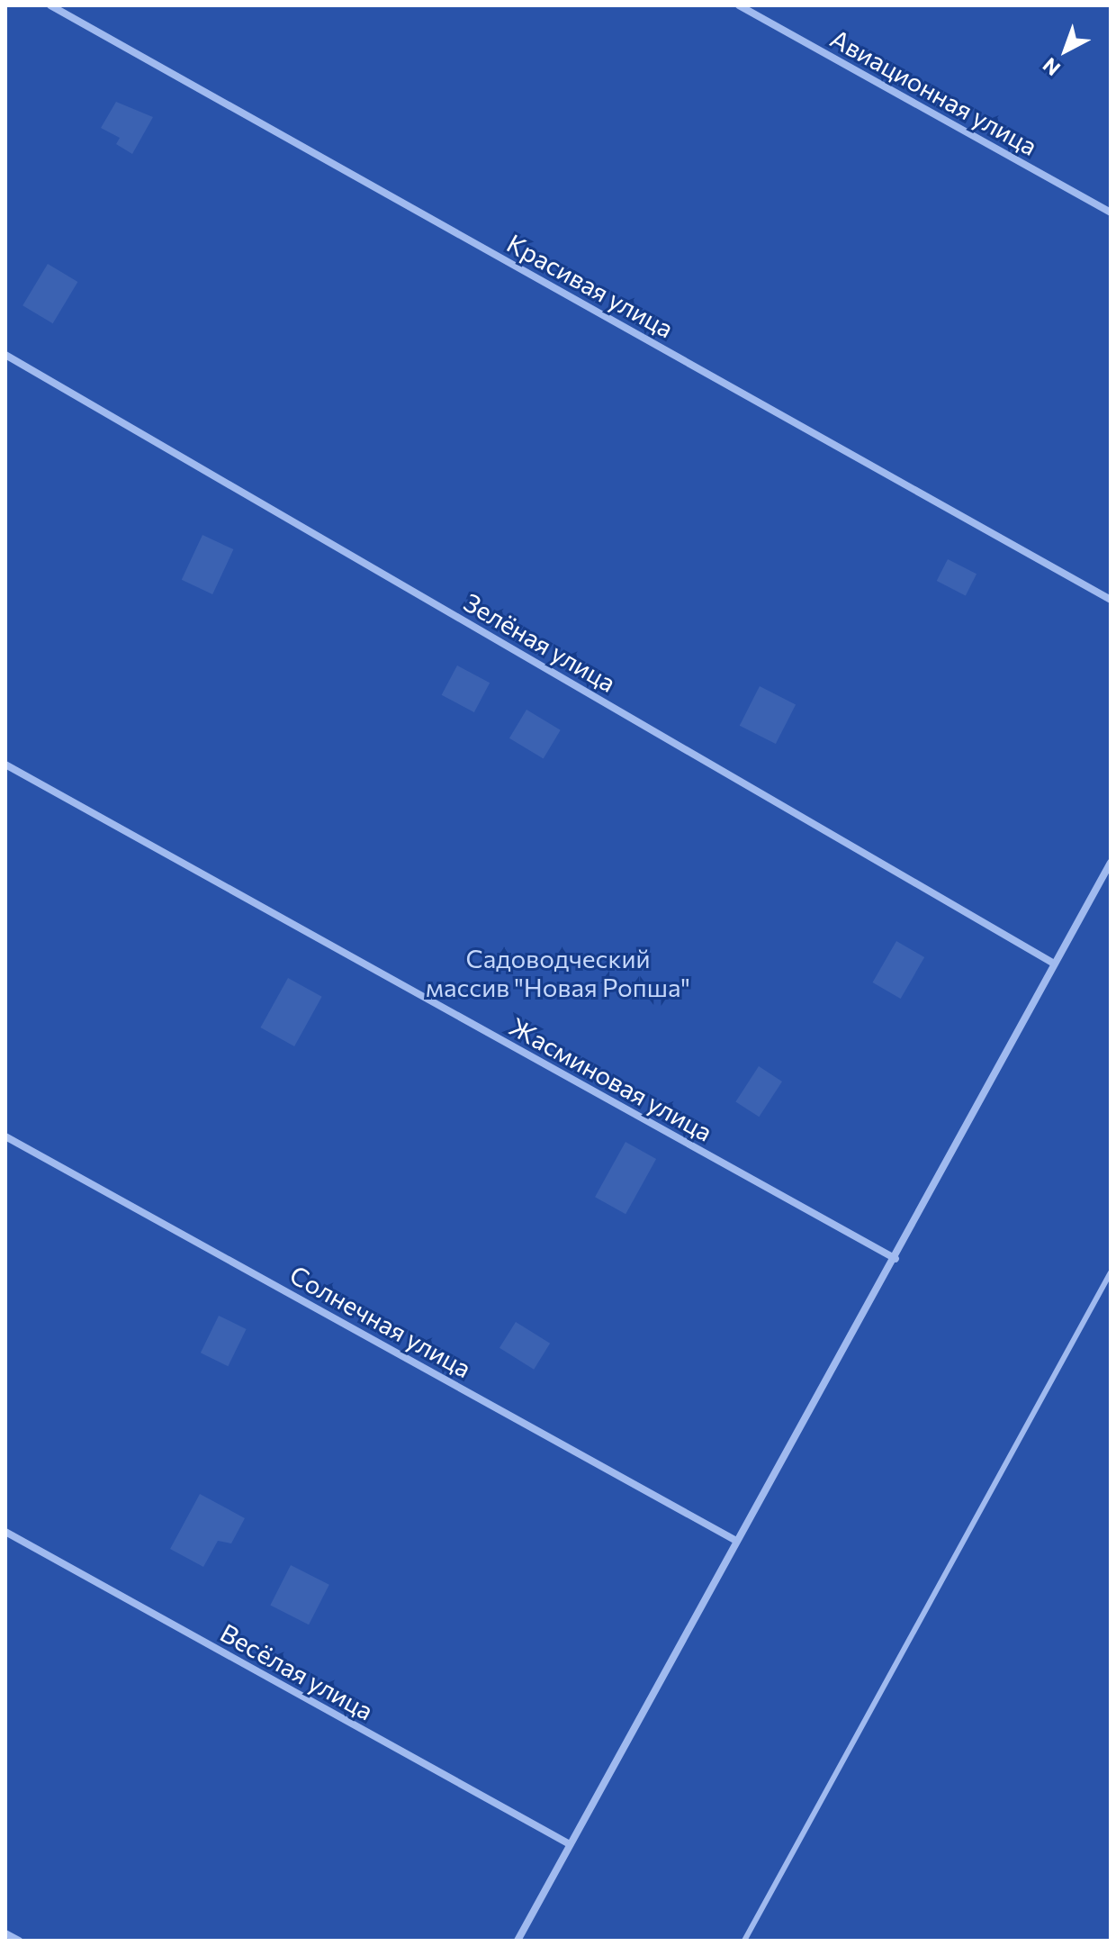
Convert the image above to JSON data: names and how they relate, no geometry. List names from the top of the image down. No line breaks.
{"streets":{"street":["Авиационная улица","Красивая улица","Зелёная улица","Жасминовая улица","Солнечная улица","Весёлая улица"]},"parks":["Садоводческий массив \"Новая Ропша\""],"north":"bottom left"}
